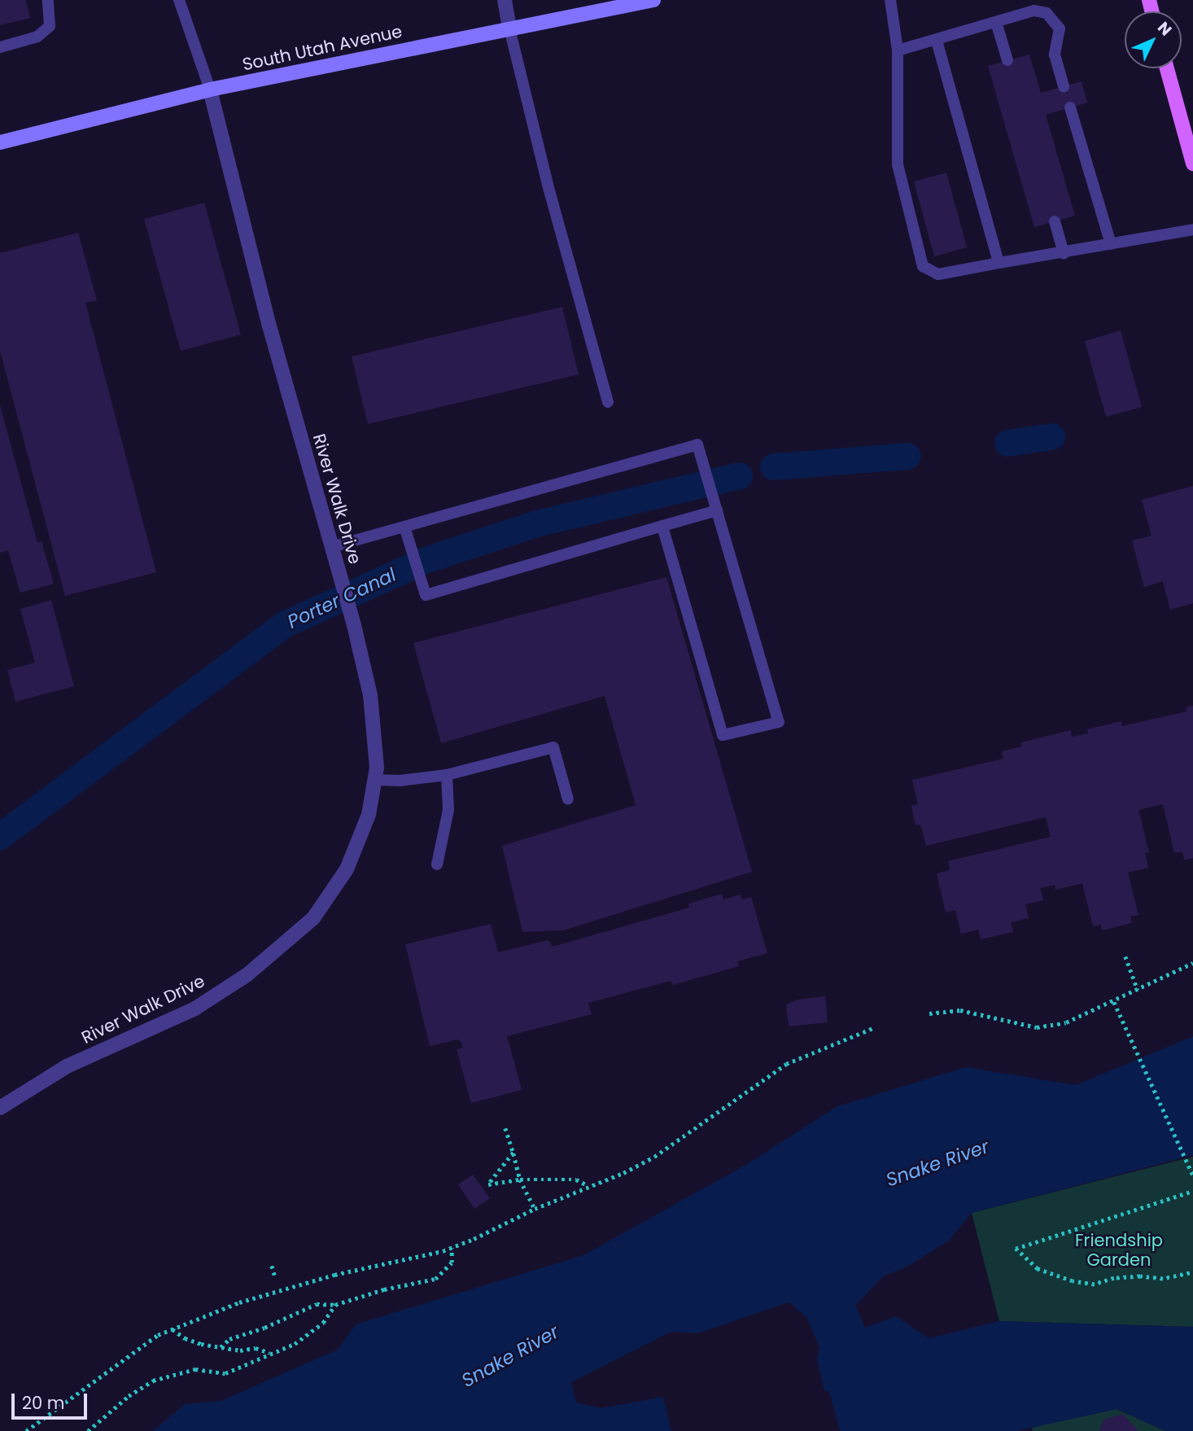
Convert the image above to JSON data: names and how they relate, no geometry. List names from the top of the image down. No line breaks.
{"streets":{"main road":["South Utah Avenue"],"street":["River Walk Drive"]},"crossings":[["South Utah Avenue","River Walk Drive"]],"water":["Porter Canal","Snake River"],"parks":["Friendship Garden"],"scale_bar":"20 m","north":"top right"}
